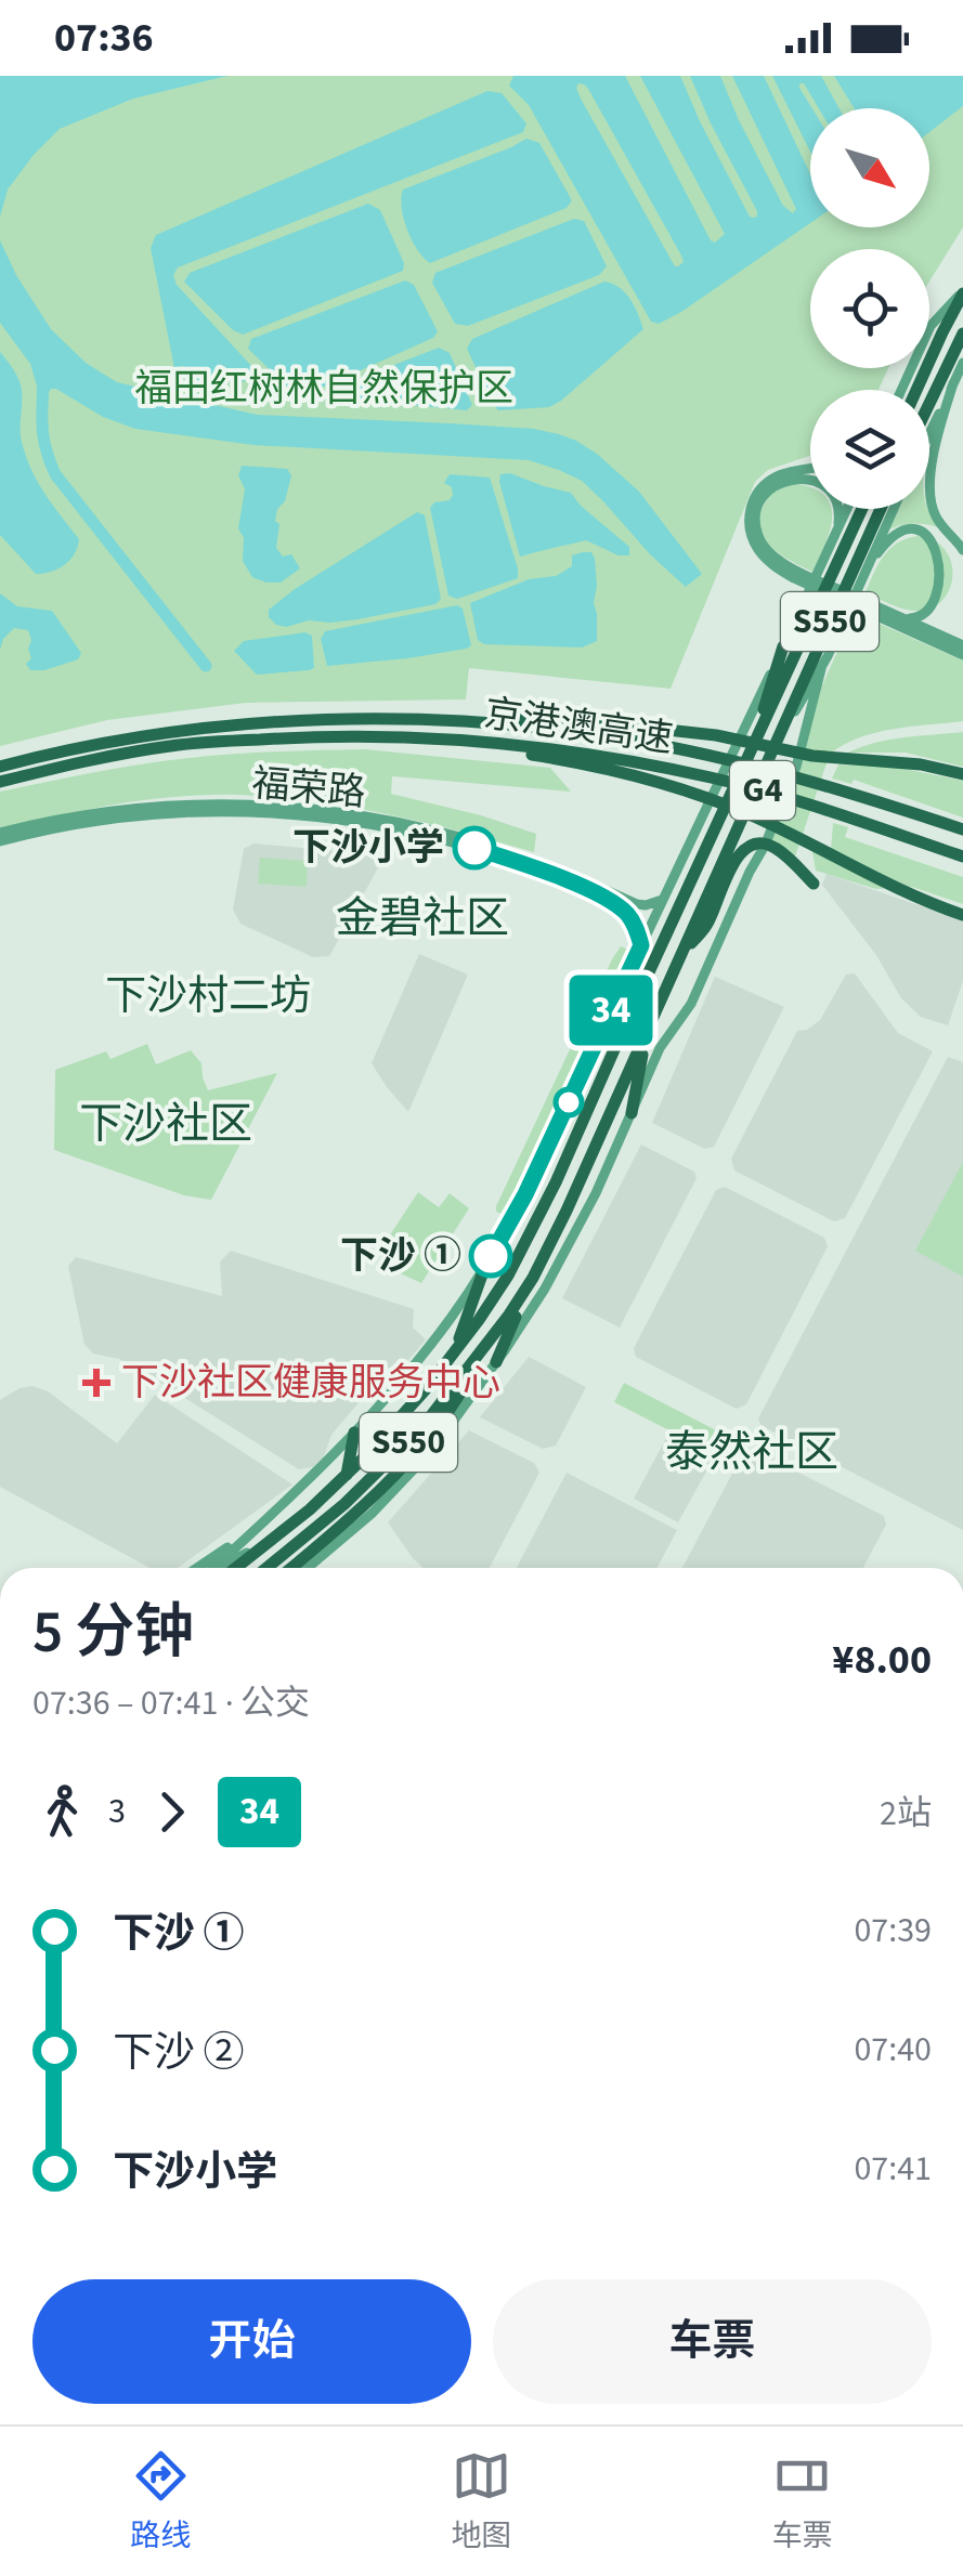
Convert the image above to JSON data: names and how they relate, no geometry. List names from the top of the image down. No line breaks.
{"streets":{"highway":["S550","京港澳高速","G4"],"main road":["福荣路"]},"crossings":[["京港澳高速","G4"]],"districts":["金碧社区","下沙村二坊","下沙社区","泰然社区"],"parks":["福田红树林自然保护区"],"places":{"other":["下沙小学","下沙 ①"],"health":["下沙社区健康服务中心"]},"lines":["bus line 34"],"north":"bottom right","page":{"status":"07:36","on_map":"34","heading":["5 分钟","07:36 – 07:41 · 公交","¥8.00"],"legs":["3","34","2站"],"list":[{"name":"下沙 ①","value":"07:39"},{"name":"下沙 ②","value":"07:40"},{"name":"下沙小学","value":"07:41"}],"buttons":["开始","车票"],"tabs":["路线","地图","车票"]}}
